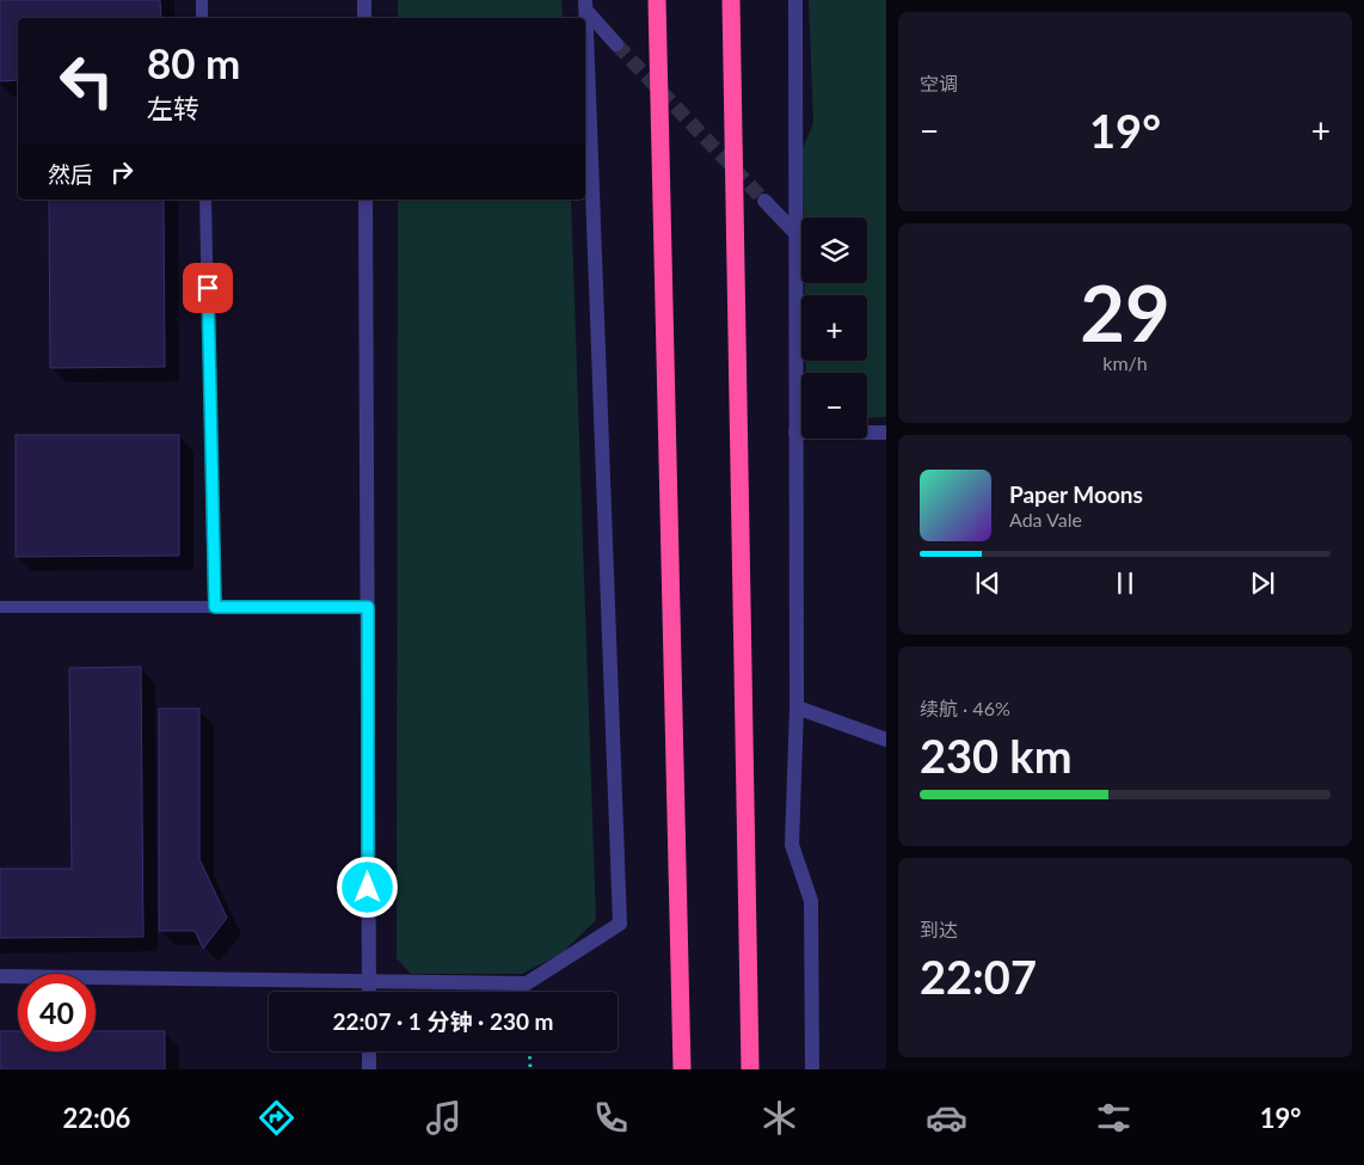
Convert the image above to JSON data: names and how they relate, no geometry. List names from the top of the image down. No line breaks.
{"page":{"tile":["空调",["29","km/h"],["续航 · 46%","230 km"],["到达","22:07"]],"turn":["80 m","左转"],"heat":["−","19°","+"],"then":"然后","map_buttons":["+","−"],"song":["Paper Moons","Ada Vale"],"limit":"40","trip":"22:07 · 1 分钟 · 230 m","tabs":["22:06","19°"]}}
